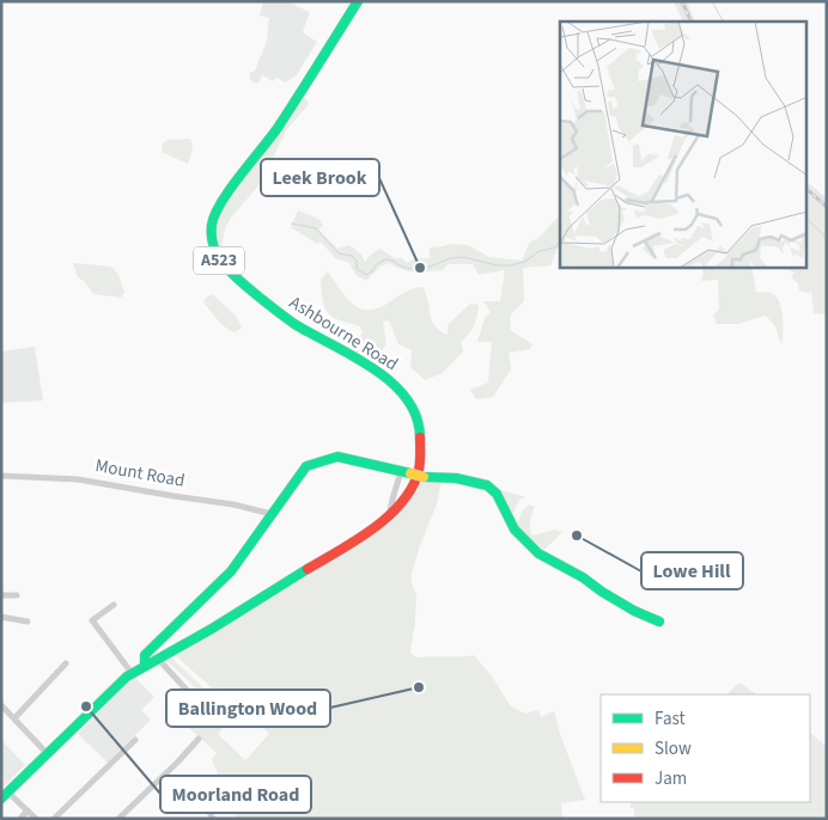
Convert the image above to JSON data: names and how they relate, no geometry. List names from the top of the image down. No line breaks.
{"streets":{"main road":["A523","Ashbourne Road"],"street":["Mount Road"]},"places":["Leek Brook","Lowe Hill","Ballington Wood","Moorland Road"],"legend":["Fast","Slow","Jam"]}
